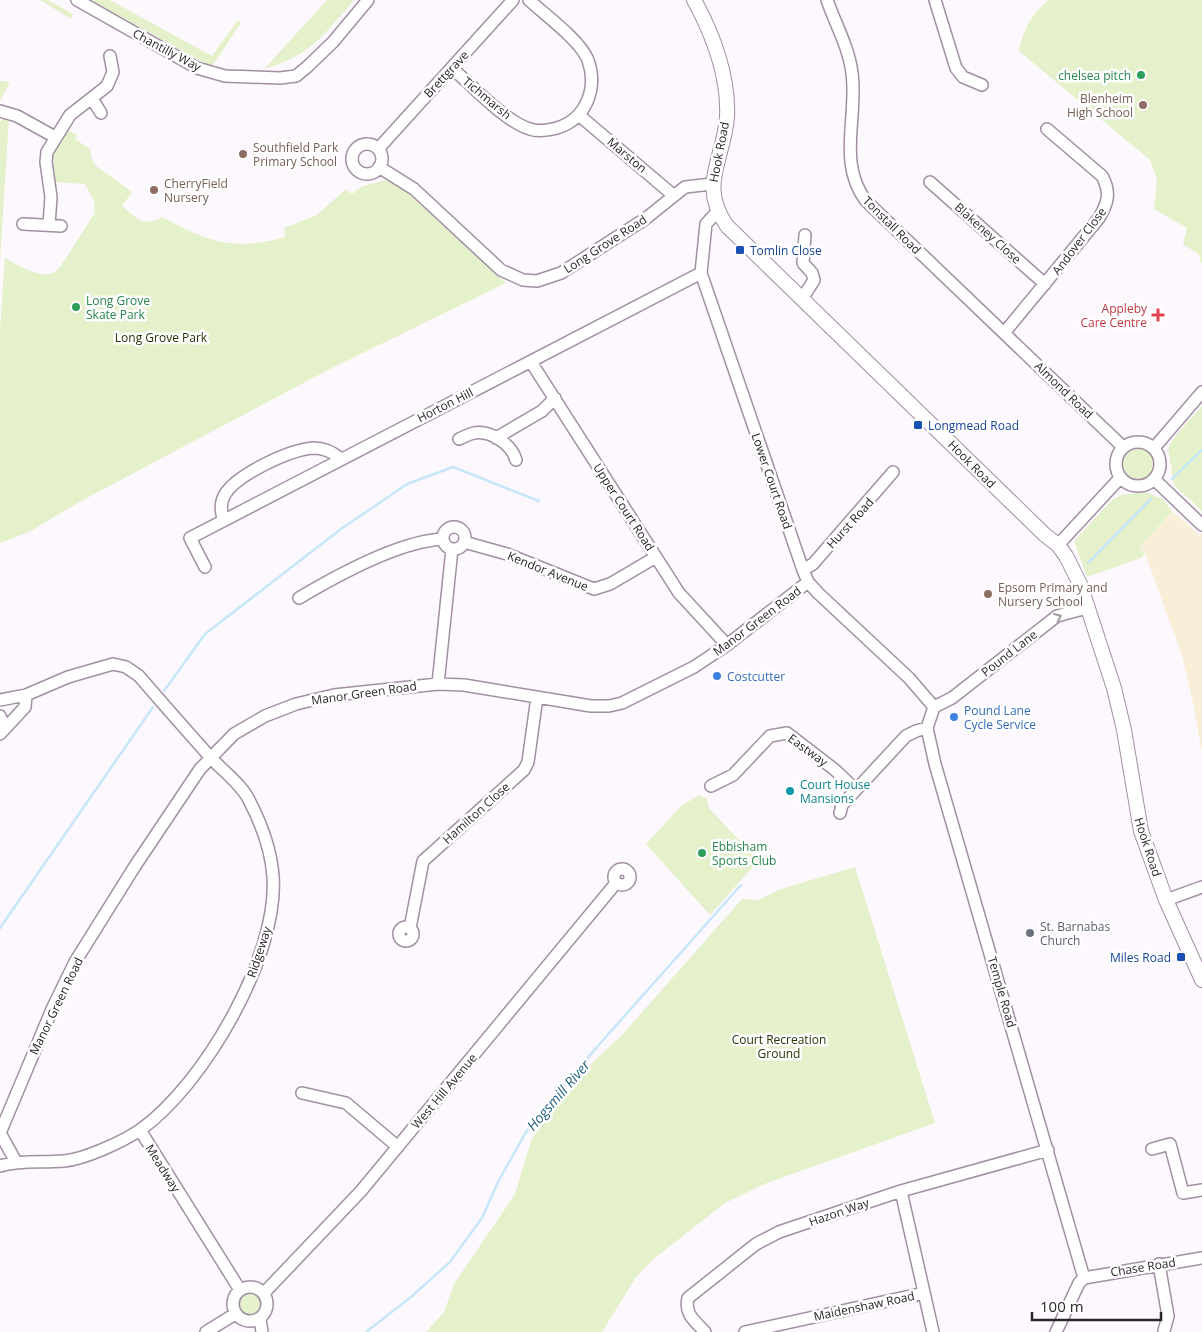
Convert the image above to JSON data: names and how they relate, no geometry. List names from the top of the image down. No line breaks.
{"streets":{"main road":["Hook Road"],"street":["Chantilly Way","Brettgrave","Tichmarsh","Marston","Tonstall Road","Blakeney Close","Andover Close","Long Grove Road","Almond Road","Horton Hill","Lower Court Road","Upper Court Road","Hurst Road","Kendor Avenue","Manor Green Road","Pound Lane","Eastway","Hamilton Close","Ridgeway","Temple Road","West Hill Avenue","Meadway","Hazon Way","Chase Road","Maidenshaw Road"]},"crossings":[["Brettgrave","Tichmarsh"],["Brettgrave","Long Grove Road"],["Tichmarsh","Marston"],["Hook Road","Long Grove Road"],["Hook Road","Lower Court Road"],["Hook Road","Pound Lane"],["Marston","Long Grove Road"],["Tonstall Road","Andover Close"],["Tonstall Road","Almond Road"],["Blakeney Close","Andover Close"],["Andover Close","Almond Road"],["Horton Hill","Lower Court Road"],["Horton Hill","Upper Court Road"],["Lower Court Road","Hurst Road"],["Lower Court Road","Manor Green Road"],["Lower Court Road","Pound Lane"],["Upper Court Road","Kendor Avenue"],["Upper Court Road","Manor Green Road"],["Manor Green Road","Hamilton Close"],["Manor Green Road","Ridgeway"],["Ridgeway","Meadway"],["Temple Road","Hazon Way"],["Temple Road","Chase Road"],["West Hill Avenue","Meadway"]],"one_way":["Pound Lane"],"water":["Hogsmill River"],"parks":["Long Grove Park","Court Recreation Ground"],"places":{"other":["chelsea pitch","Blenheim High School","Southfield Park Primary School","CherryField Nursery","Long Grove Skate Park","Epsom Primary and Nursery School","Costcutter","Pound Lane Cycle Service","Court House Mansions","Ebbisham Sports Club","St. Barnabas Church"],"transit":["Tomlin Close","Longmead Road","Miles Road"],"health":["Appleby Care Centre"]},"scale_bar":"100 m"}
